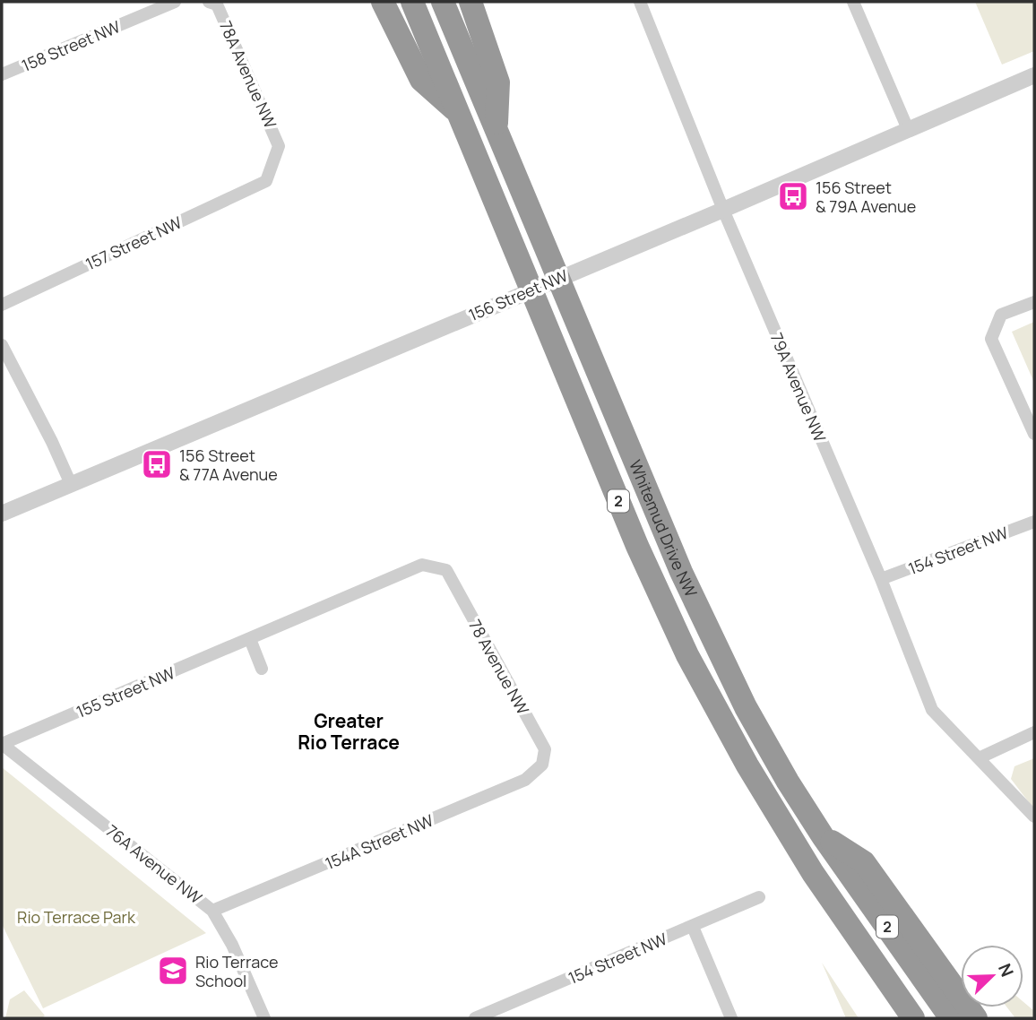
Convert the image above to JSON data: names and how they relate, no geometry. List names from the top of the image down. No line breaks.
{"streets":{"highway":["2","Whitemud Drive NW"],"street":["158 Street NW","78A Avenue NW","157 Street NW","156 Street NW","79A Avenue NW","154 Street NW","78 Avenue NW","155 Street NW","154A Street NW","76A Avenue NW"]},"crossings":[["78A Avenue NW","157 Street NW"],["156 Street NW","79A Avenue NW"],["79A Avenue NW","154 Street NW"],["78 Avenue NW","155 Street NW"],["78 Avenue NW","154A Street NW"],["155 Street NW","76A Avenue NW"],["154A Street NW","76A Avenue NW"]],"districts":["Greater Rio Terrace"],"parks":["Rio Terrace Park"],"places":{"bus stop":["156 Street & 79A Avenue","156 Street & 77A Avenue"],"school or university":["Rio Terrace School"]},"north":"top right"}
